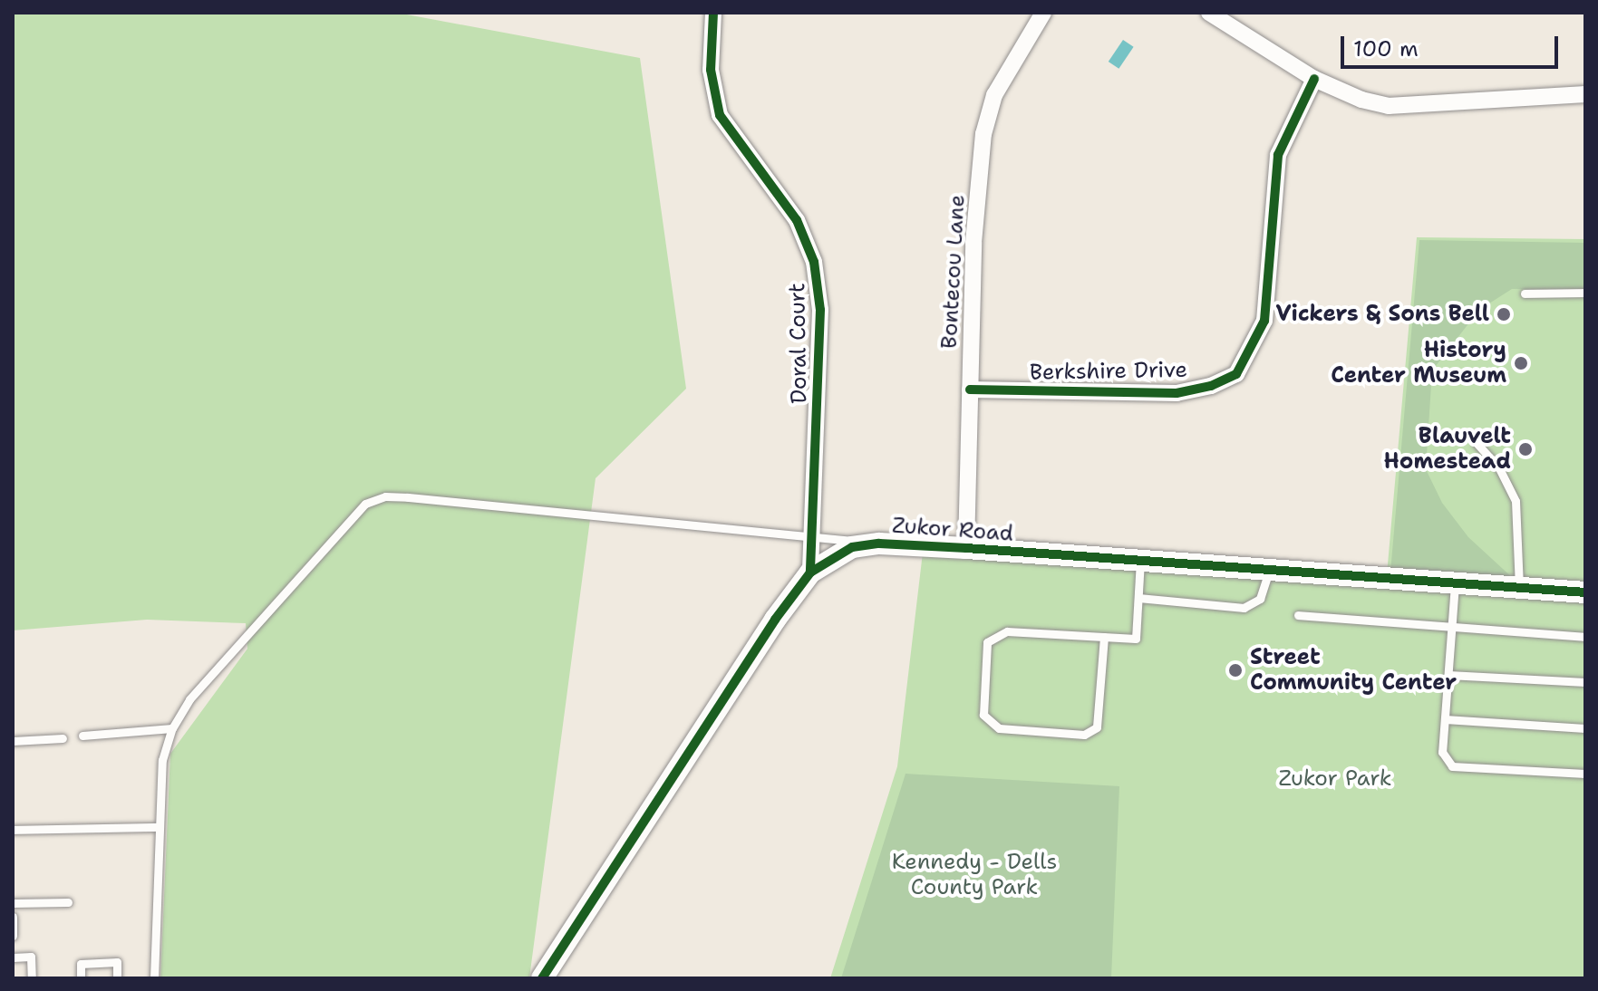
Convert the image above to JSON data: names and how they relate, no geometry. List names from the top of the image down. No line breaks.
{"streets":{"street":["Bontecou Lane","Doral Court","Berkshire Drive","Zukor Road"]},"crossings":[["Bontecou Lane","Berkshire Drive"],["Bontecou Lane","Zukor Road"],["Doral Court","Zukor Road"]],"parks":["Zukor Park","Kennedy - Dells County Park"],"places":["Vickers & Sons Bell","History Center Museum","Blauvelt Homestead","Street Community Center"],"scale_bar":"100 m"}
